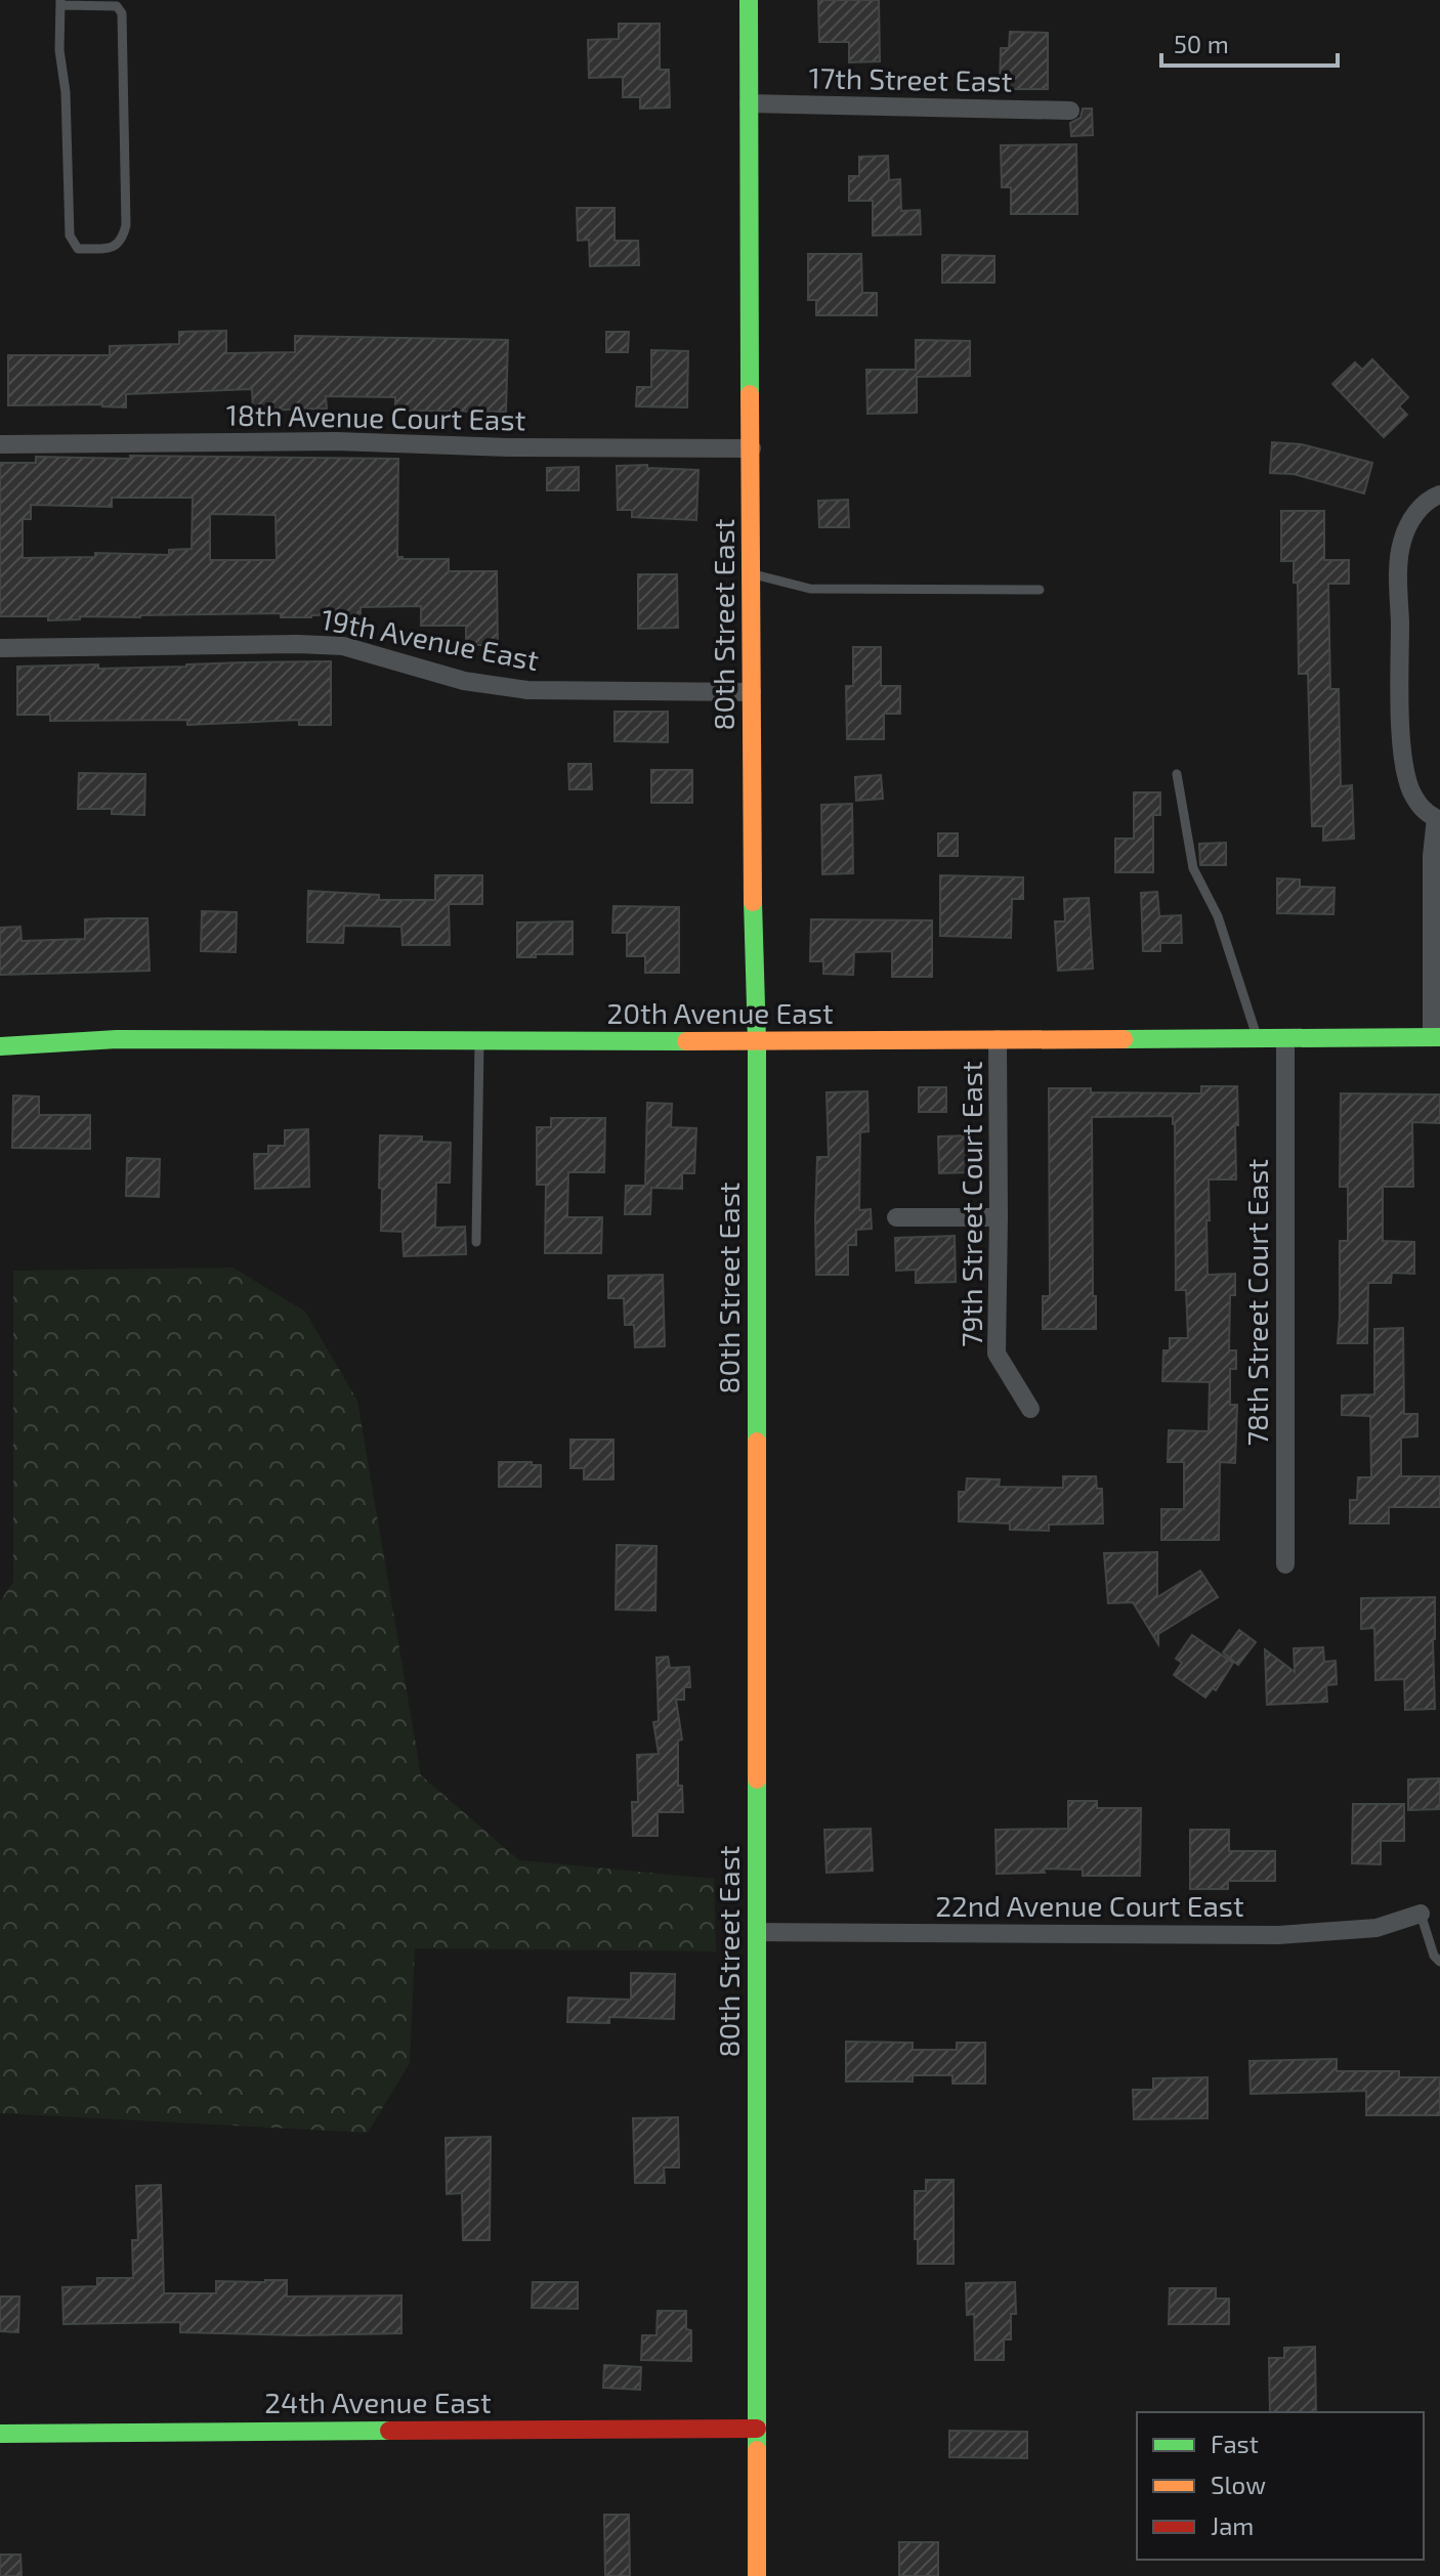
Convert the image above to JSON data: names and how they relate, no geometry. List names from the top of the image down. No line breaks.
{"streets":{"street":["17th Street East","18th Avenue Court East","80th Street East","19th Avenue East","20th Avenue East","79th Street Court East","78th Street Court East","22nd Avenue Court East","24th Avenue East"]},"crossings":[["17th Street East","80th Street East"],["18th Avenue Court East","80th Street East"],["80th Street East","19th Avenue East"],["80th Street East","20th Avenue East"],["80th Street East","22nd Avenue Court East"],["80th Street East","24th Avenue East"],["20th Avenue East","79th Street Court East"],["20th Avenue East","78th Street Court East"]],"legend":["Fast","Slow","Jam"],"scale_bar":"50 m"}
